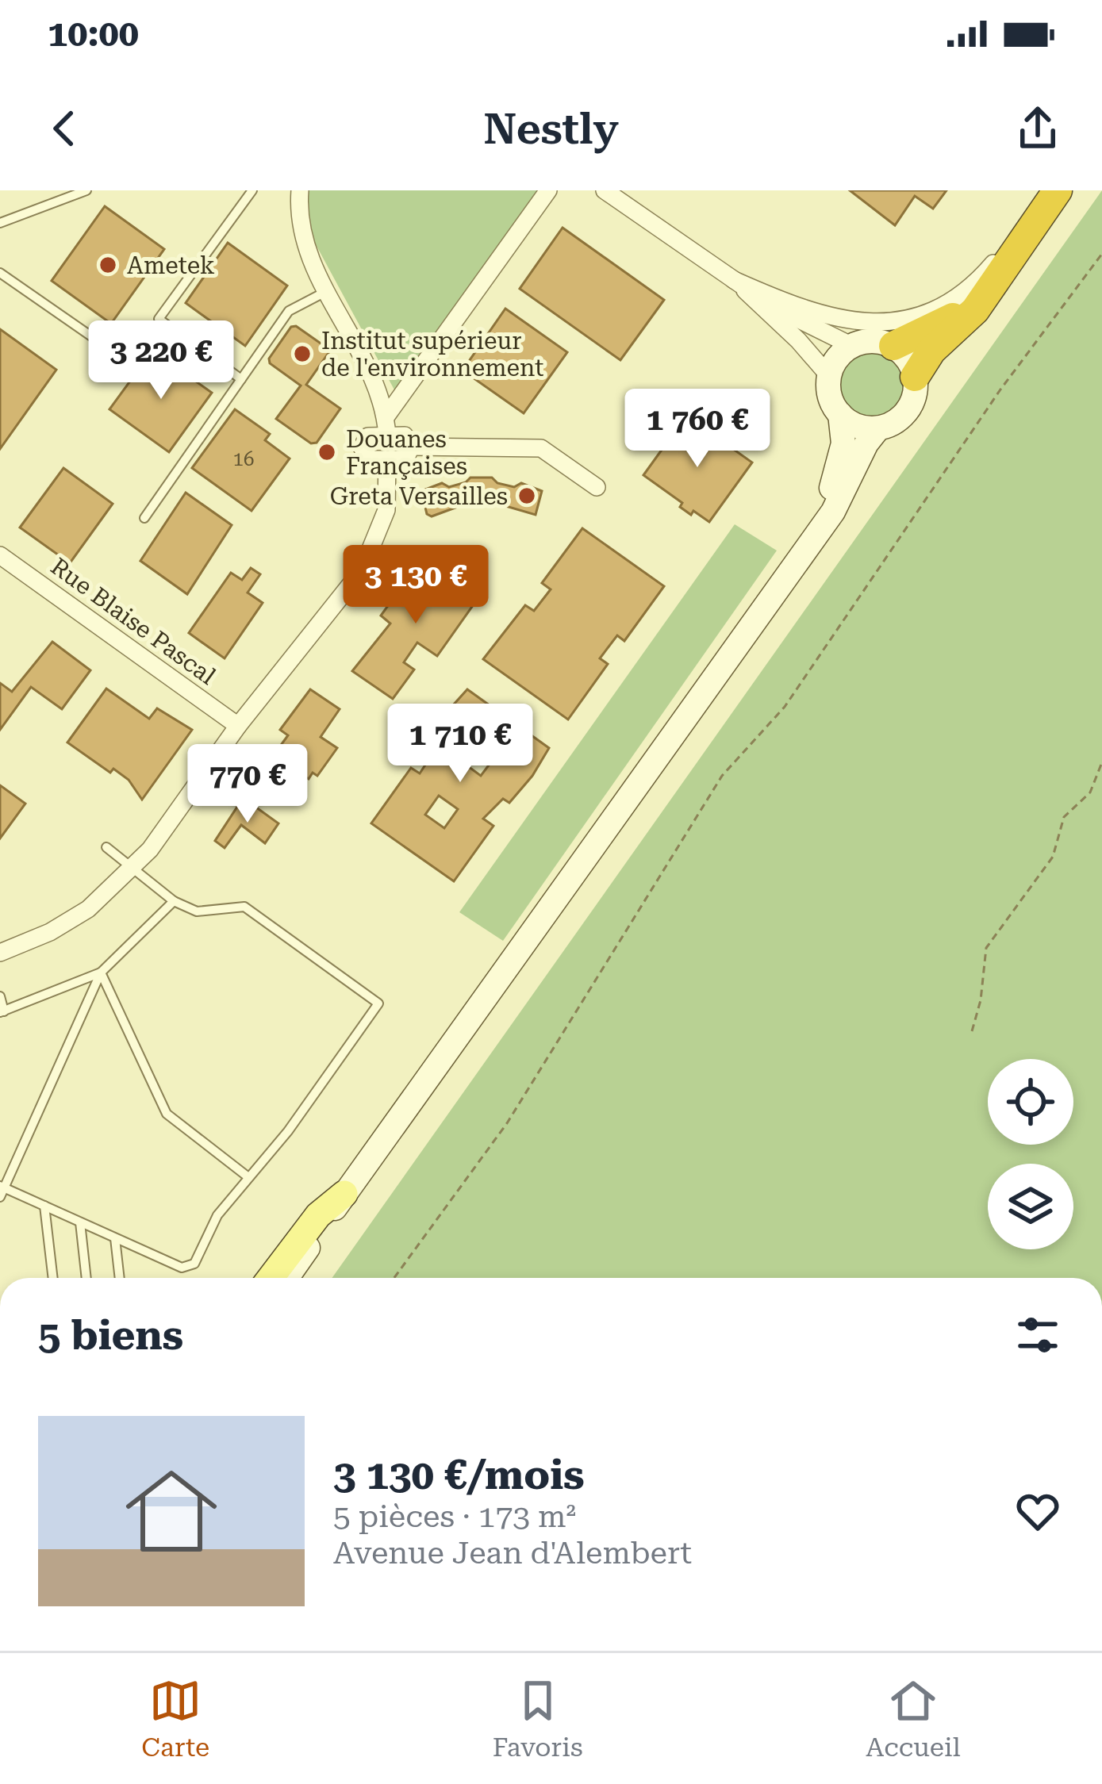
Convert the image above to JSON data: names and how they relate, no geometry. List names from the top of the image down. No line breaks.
{"streets":{"street":["Rue Blaise Pascal"]},"places":["Ametek","Institut supérieur de l'environnement","Douanes Françaises","Greta Versailles"],"house_numbers":["16"],"page":{"status":"10:00","header":"Nestly","price":["3 220 €","1 760 €","3 130 €","1 710 €","770 €"],"heading":"5 biens","list":[{"name":"3 130 €/mois","note":"5 pièces · 173 m² · Avenue Jean d'Alembert"}],"tabs":["Carte","Favoris","Accueil"]}}
